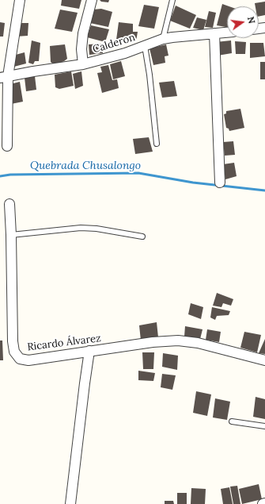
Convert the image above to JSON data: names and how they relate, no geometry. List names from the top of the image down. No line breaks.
{"streets":{"street":["Calderon","Ricardo Álvarez"]},"water":["Quebrada Chusalongo"],"north":"right"}
